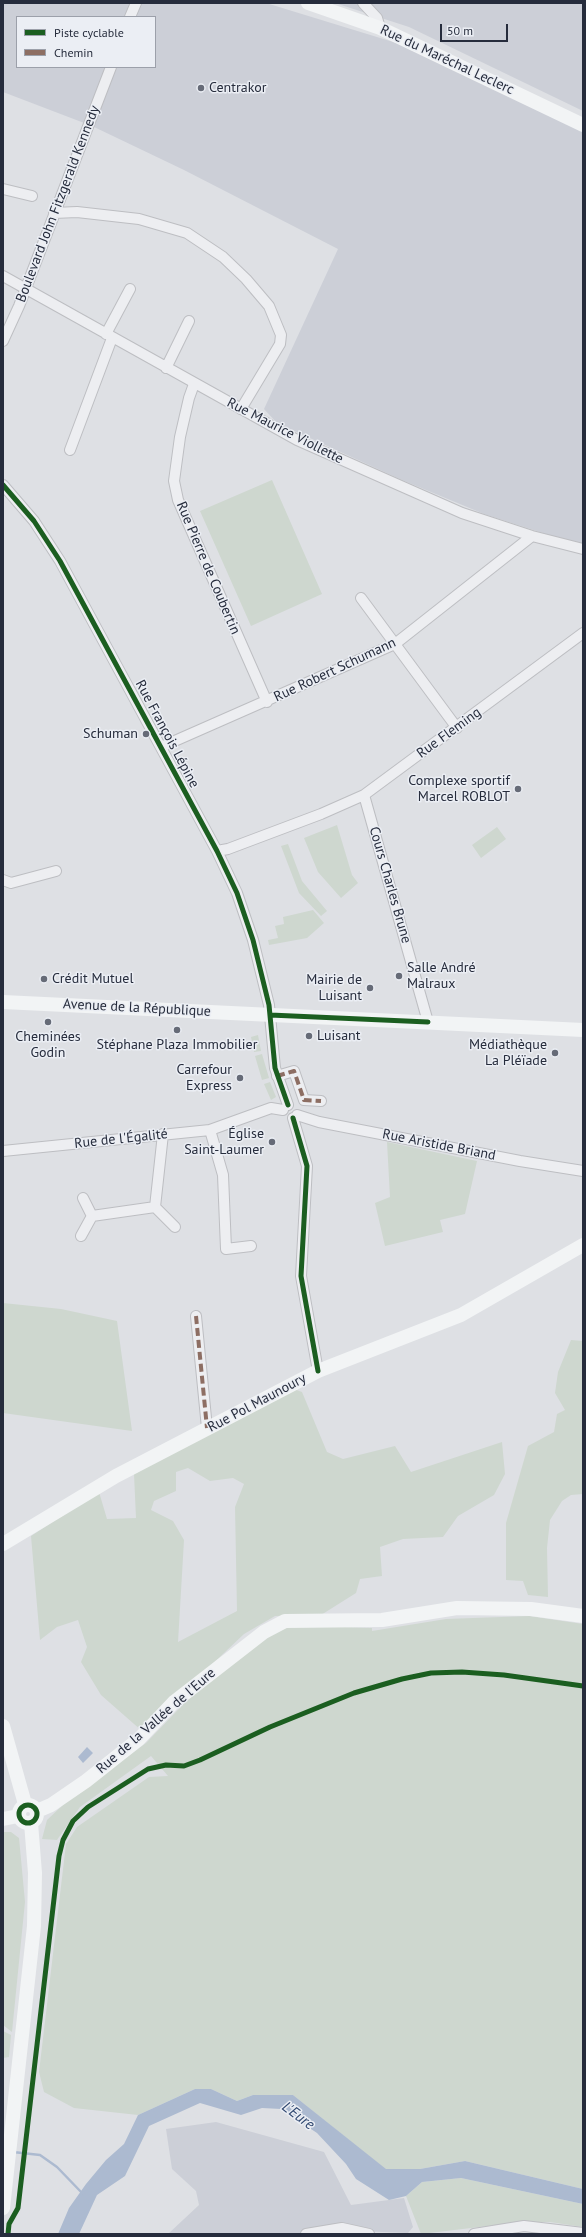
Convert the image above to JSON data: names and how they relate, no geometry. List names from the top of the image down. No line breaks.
{"streets":{"street":["Rue du Maréchal Leclerc","Boulevard John Fitzgerald Kennedy","Rue Maurice Viollette","Rue Pierre de Coubertin","Rue Robert Schumann","Rue Fleming","Rue François Lépine","Cours Charles Brune","Avenue de la République","Rue de l'Égalité","Rue Aristide Briand","Rue Pol Maunoury","Rue de la Vallée de l'Eure"]},"crossings":[["Boulevard John Fitzgerald Kennedy","Rue Maurice Viollette"],["Rue Maurice Viollette","Rue Pierre de Coubertin"],["Rue Maurice Viollette","Rue Robert Schumann"],["Rue Pierre de Coubertin","Rue Robert Schumann"],["Rue Robert Schumann","Rue François Lépine"],["Rue Fleming","Rue François Lépine"],["Rue Fleming","Cours Charles Brune"],["Rue François Lépine","Avenue de la République"],["Rue François Lépine","Rue de l'Égalité"],["Cours Charles Brune","Avenue de la République"]],"water":["L'Eure"],"places":["Centrakor","Schuman","Complexe sportif Marcel ROBLOT","Salle André Malraux","Crédit Mutuel","Mairie de Luisant","Cheminées Godin","Stéphane Plaza Immobilier","Luisant","Médiathèque La Pléïade","Carrefour Express","Église Saint-Laumer"],"legend":["Piste cyclable","Chemin"],"scale_bar":"50 m"}
